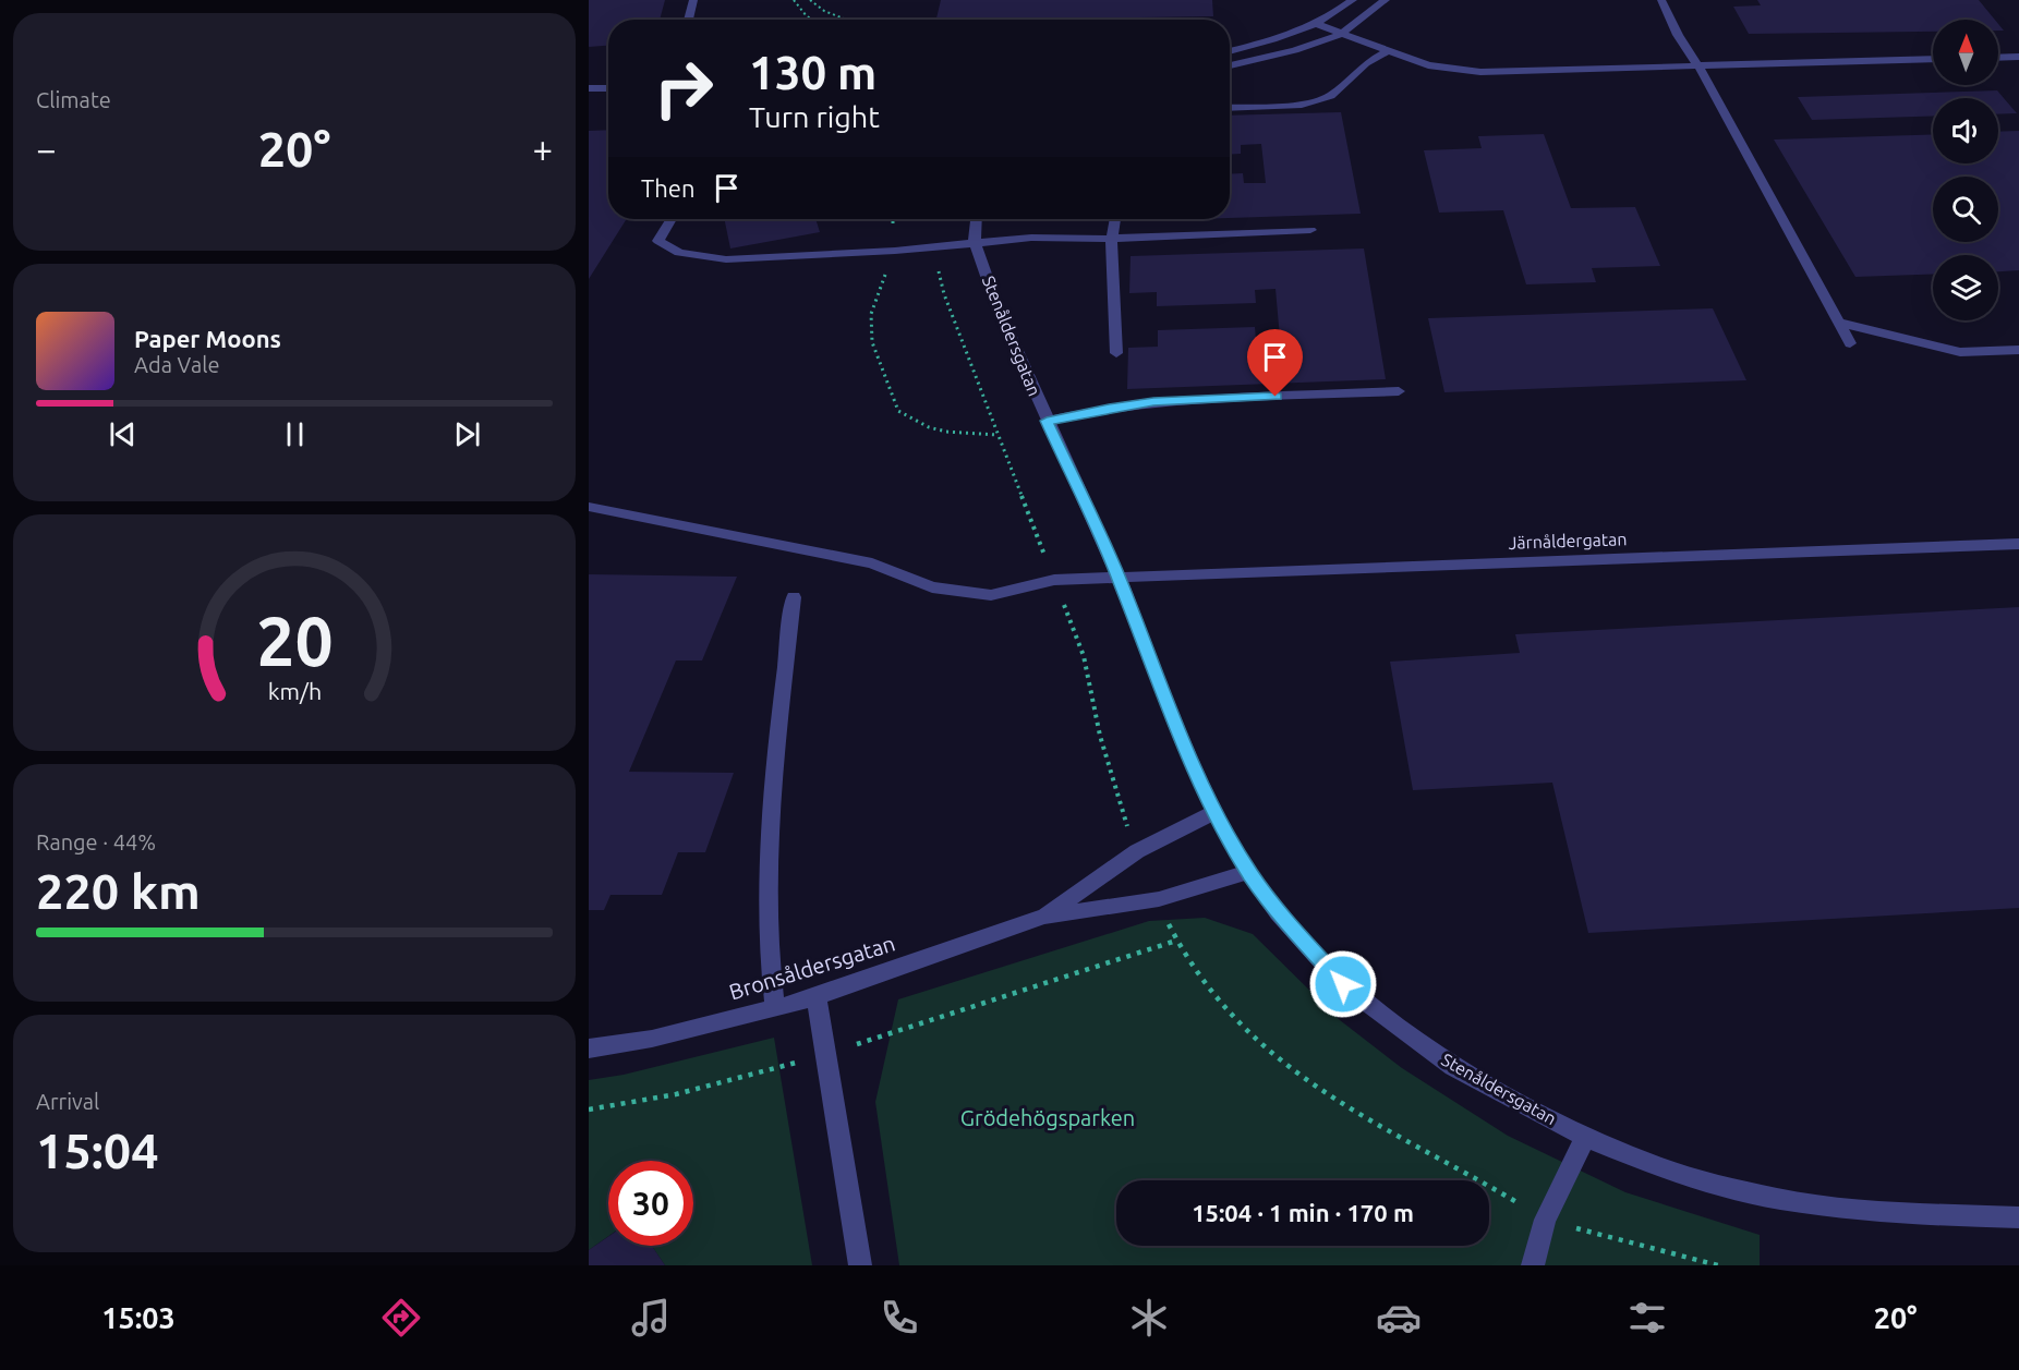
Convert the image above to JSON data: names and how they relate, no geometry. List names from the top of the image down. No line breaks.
{"streets":{"street":["Stenåldersgatan","Järnåldergatan","Bronsåldersgatan"]},"crossings":[["Stenåldersgatan","Järnåldergatan"],["Stenåldersgatan","Bronsåldersgatan"]],"parks":["Grödehögsparken"],"north":"top","page":{"tile":["Climate",["Range · 44%","220 km"],["Arrival","15:04"]],"turn":["130 m","Turn right"],"heat":["−","20°","+"],"then":"Then","song":["Paper Moons","Ada Vale"],"limit":"30","trip":"15:04 · 1 min · 170 m","tabs":["15:03","20°"],"gauge":["20","km/h"]}}
